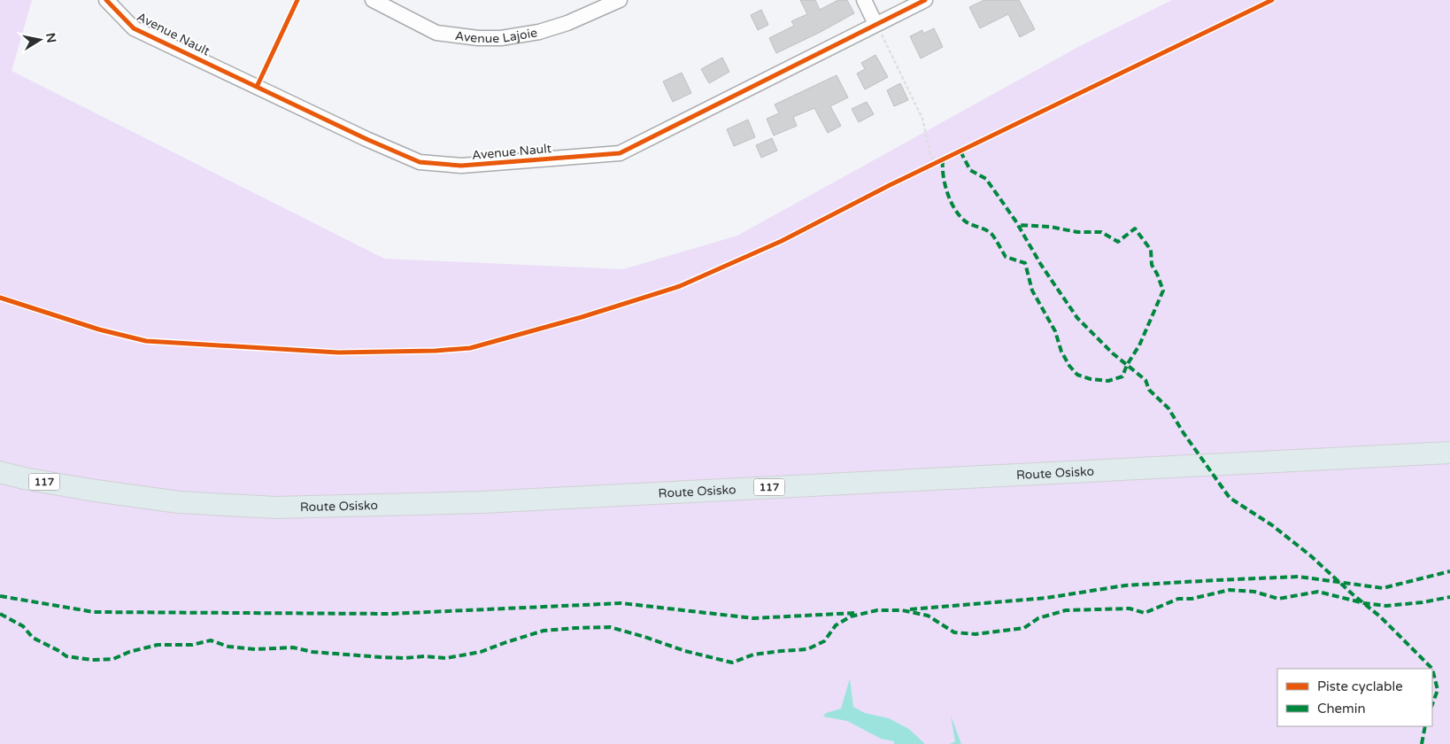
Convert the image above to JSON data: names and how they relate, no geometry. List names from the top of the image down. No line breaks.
{"streets":{"highway":["Route Osisko","117"],"street":["Avenue Lajoie","Avenue Nault"]},"legend":["Piste cyclable","Chemin"],"north":"right"}
